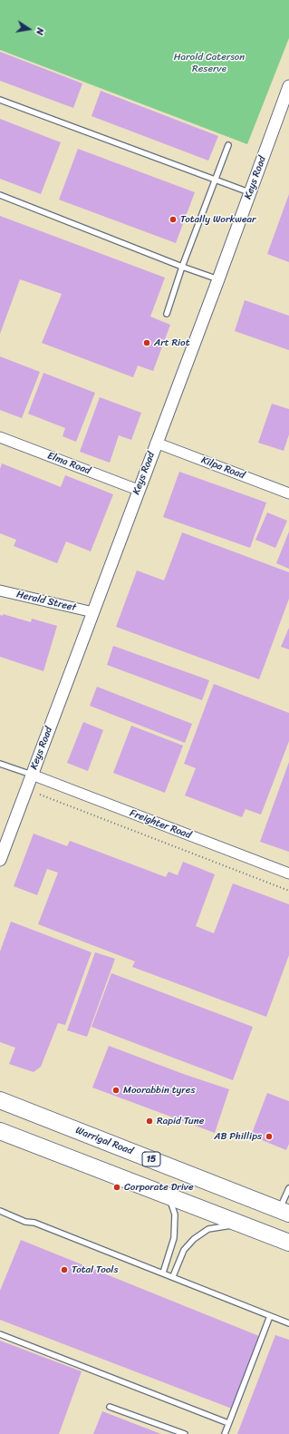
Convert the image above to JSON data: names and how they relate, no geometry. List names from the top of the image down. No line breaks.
{"streets":{"highway":["Warrigal Road","15"],"street":["Keys Road","Elma Road","Kilpa Road","Herald Street","Freighter Road"]},"crossings":[["Keys Road","Elma Road"],["Keys Road","Kilpa Road"],["Keys Road","Herald Street"],["Keys Road","Freighter Road"]],"parks":["Harold Caterson Reserve"],"places":["Totally Workwear","Art Riot","Moorabbin tyres","Rapid Tune","AB Phillips","Corporate Drive","Total Tools"],"north":"right"}
